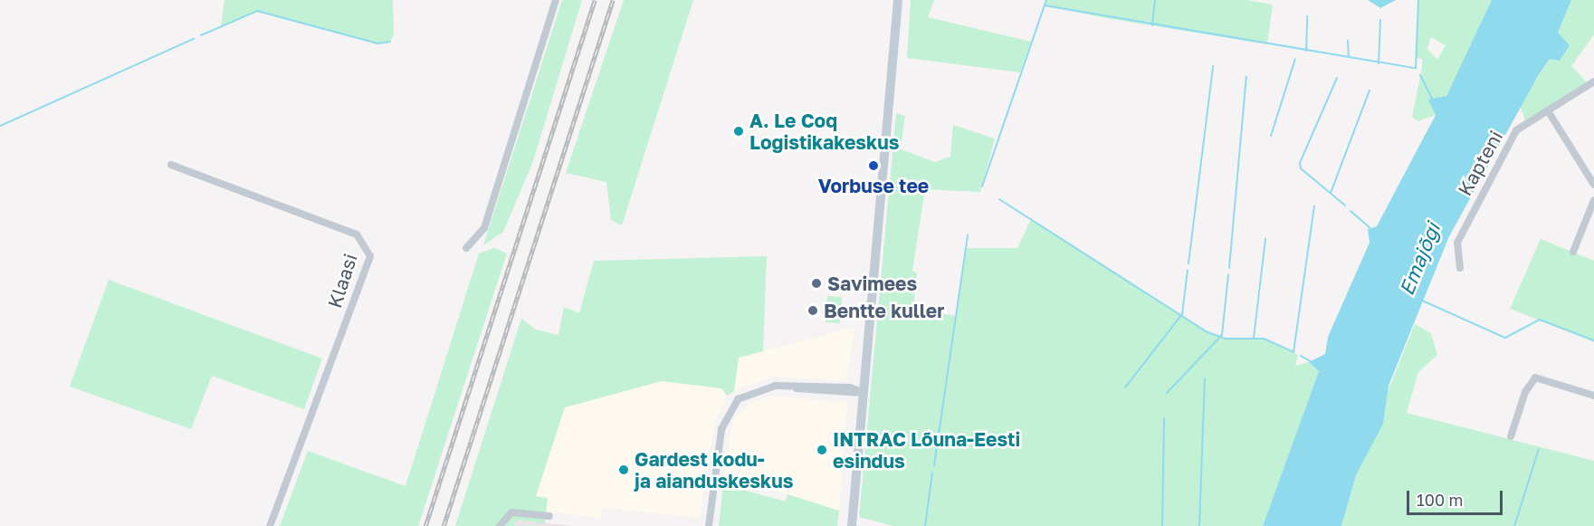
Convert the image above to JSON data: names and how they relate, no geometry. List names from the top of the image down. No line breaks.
{"streets":{"street":["Kapteni","Klaasi"]},"water":["Emajõgi"],"places":["A. Le Coq Logistikakeskus","Vorbuse tee","Savimees","Bentte kuller","INTRAC Lõuna-Eesti esindus","Gardest kodu- ja aianduskeskus"],"scale_bar":"100 m"}
